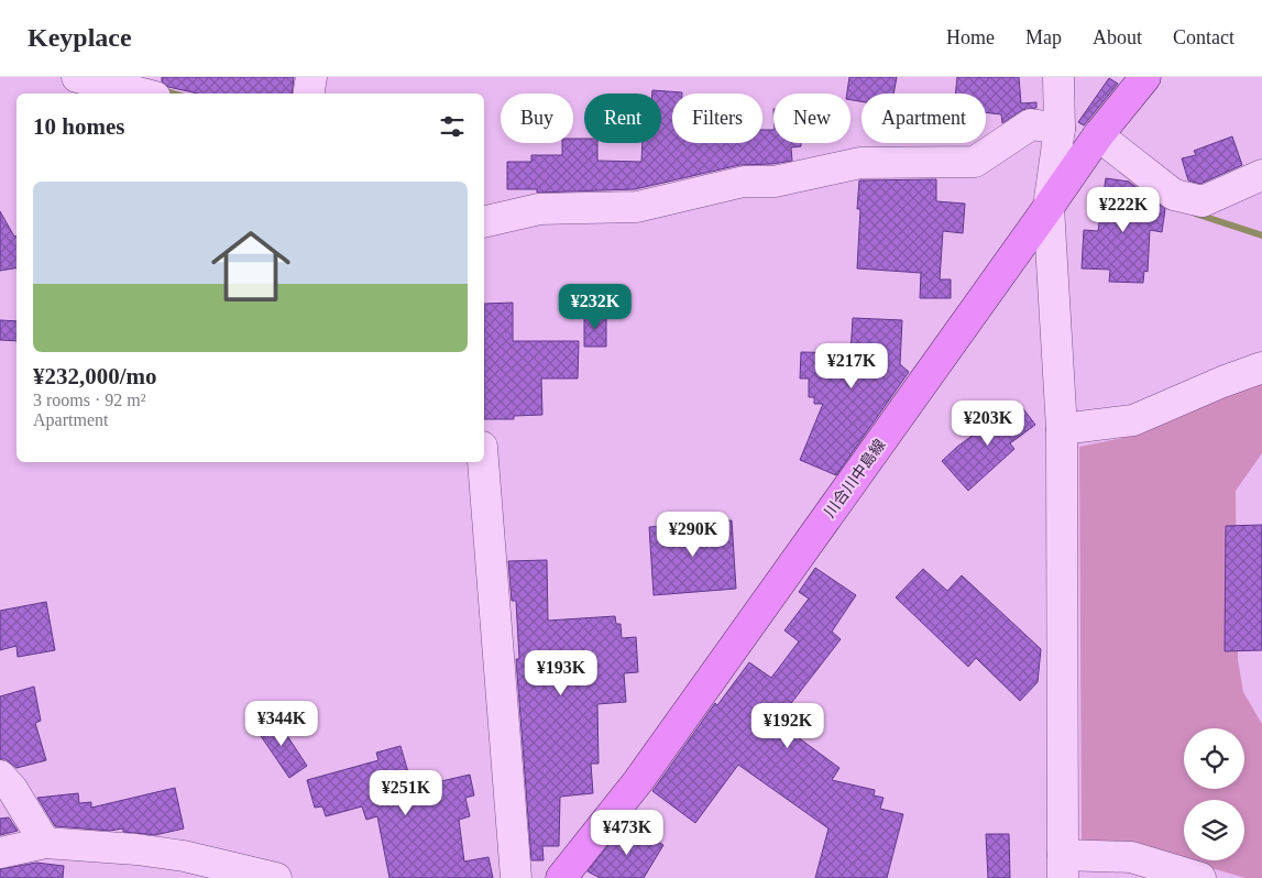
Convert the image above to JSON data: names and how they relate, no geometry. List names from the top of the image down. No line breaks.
{"streets":{"main road":["川合川中島線"]},"page":{"header":"Keyplace","nav":["Home","Map","About","Contact"],"chip":["Buy","Rent","Filters","New","Apartment"],"heading":"10 homes","list":[{"name":"¥232,000/mo","note":"3 rooms · 92 m² · Apartment"}],"price":["¥222K","¥232K","¥217K","¥203K","¥290K","¥193K","¥344K","¥192K","¥251K","¥473K"]}}
